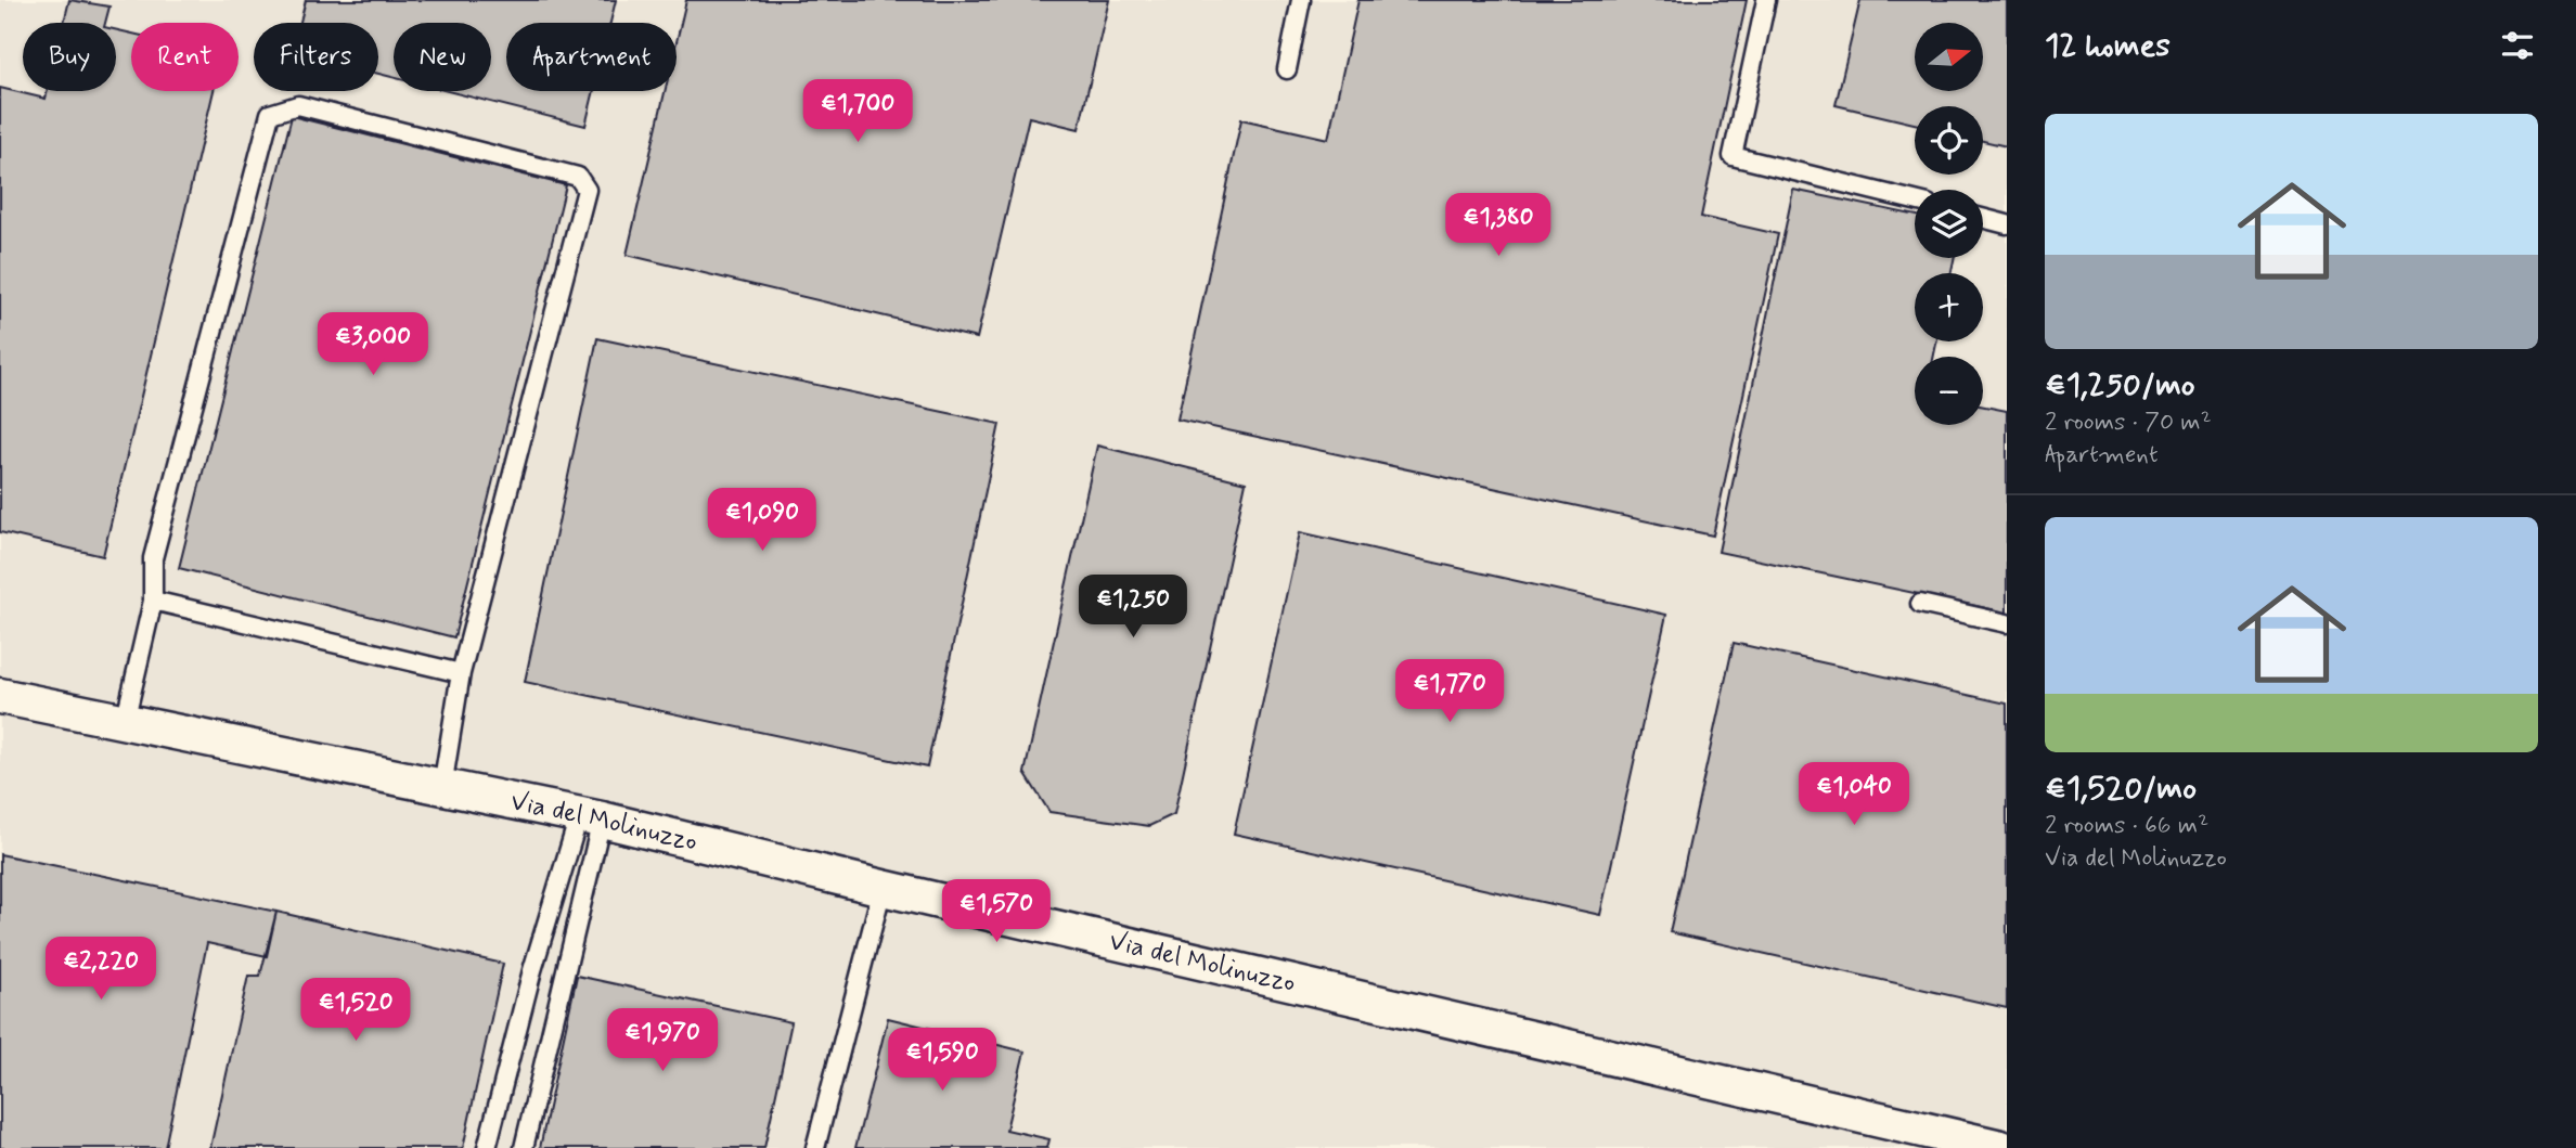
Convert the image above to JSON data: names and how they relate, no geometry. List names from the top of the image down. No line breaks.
{"streets":{"street":["Via del Molinuzzo"]},"north":"right","page":{"heading":"12 homes","map_buttons":["+","−"],"chip":["Buy","Rent","Filters","New","Apartment"],"price":["€1,700","€1,380","€3,000","€1,090","€1,250","€1,770","€1,040","€1,570","€2,220","€1,520","€1,970","€1,590"],"list":[{"name":"€1,250/mo","note":"2 rooms · 70 m² · Apartment"},{"name":"€1,520/mo","note":"2 rooms · 66 m² · Via del Molinuzzo"}]}}
